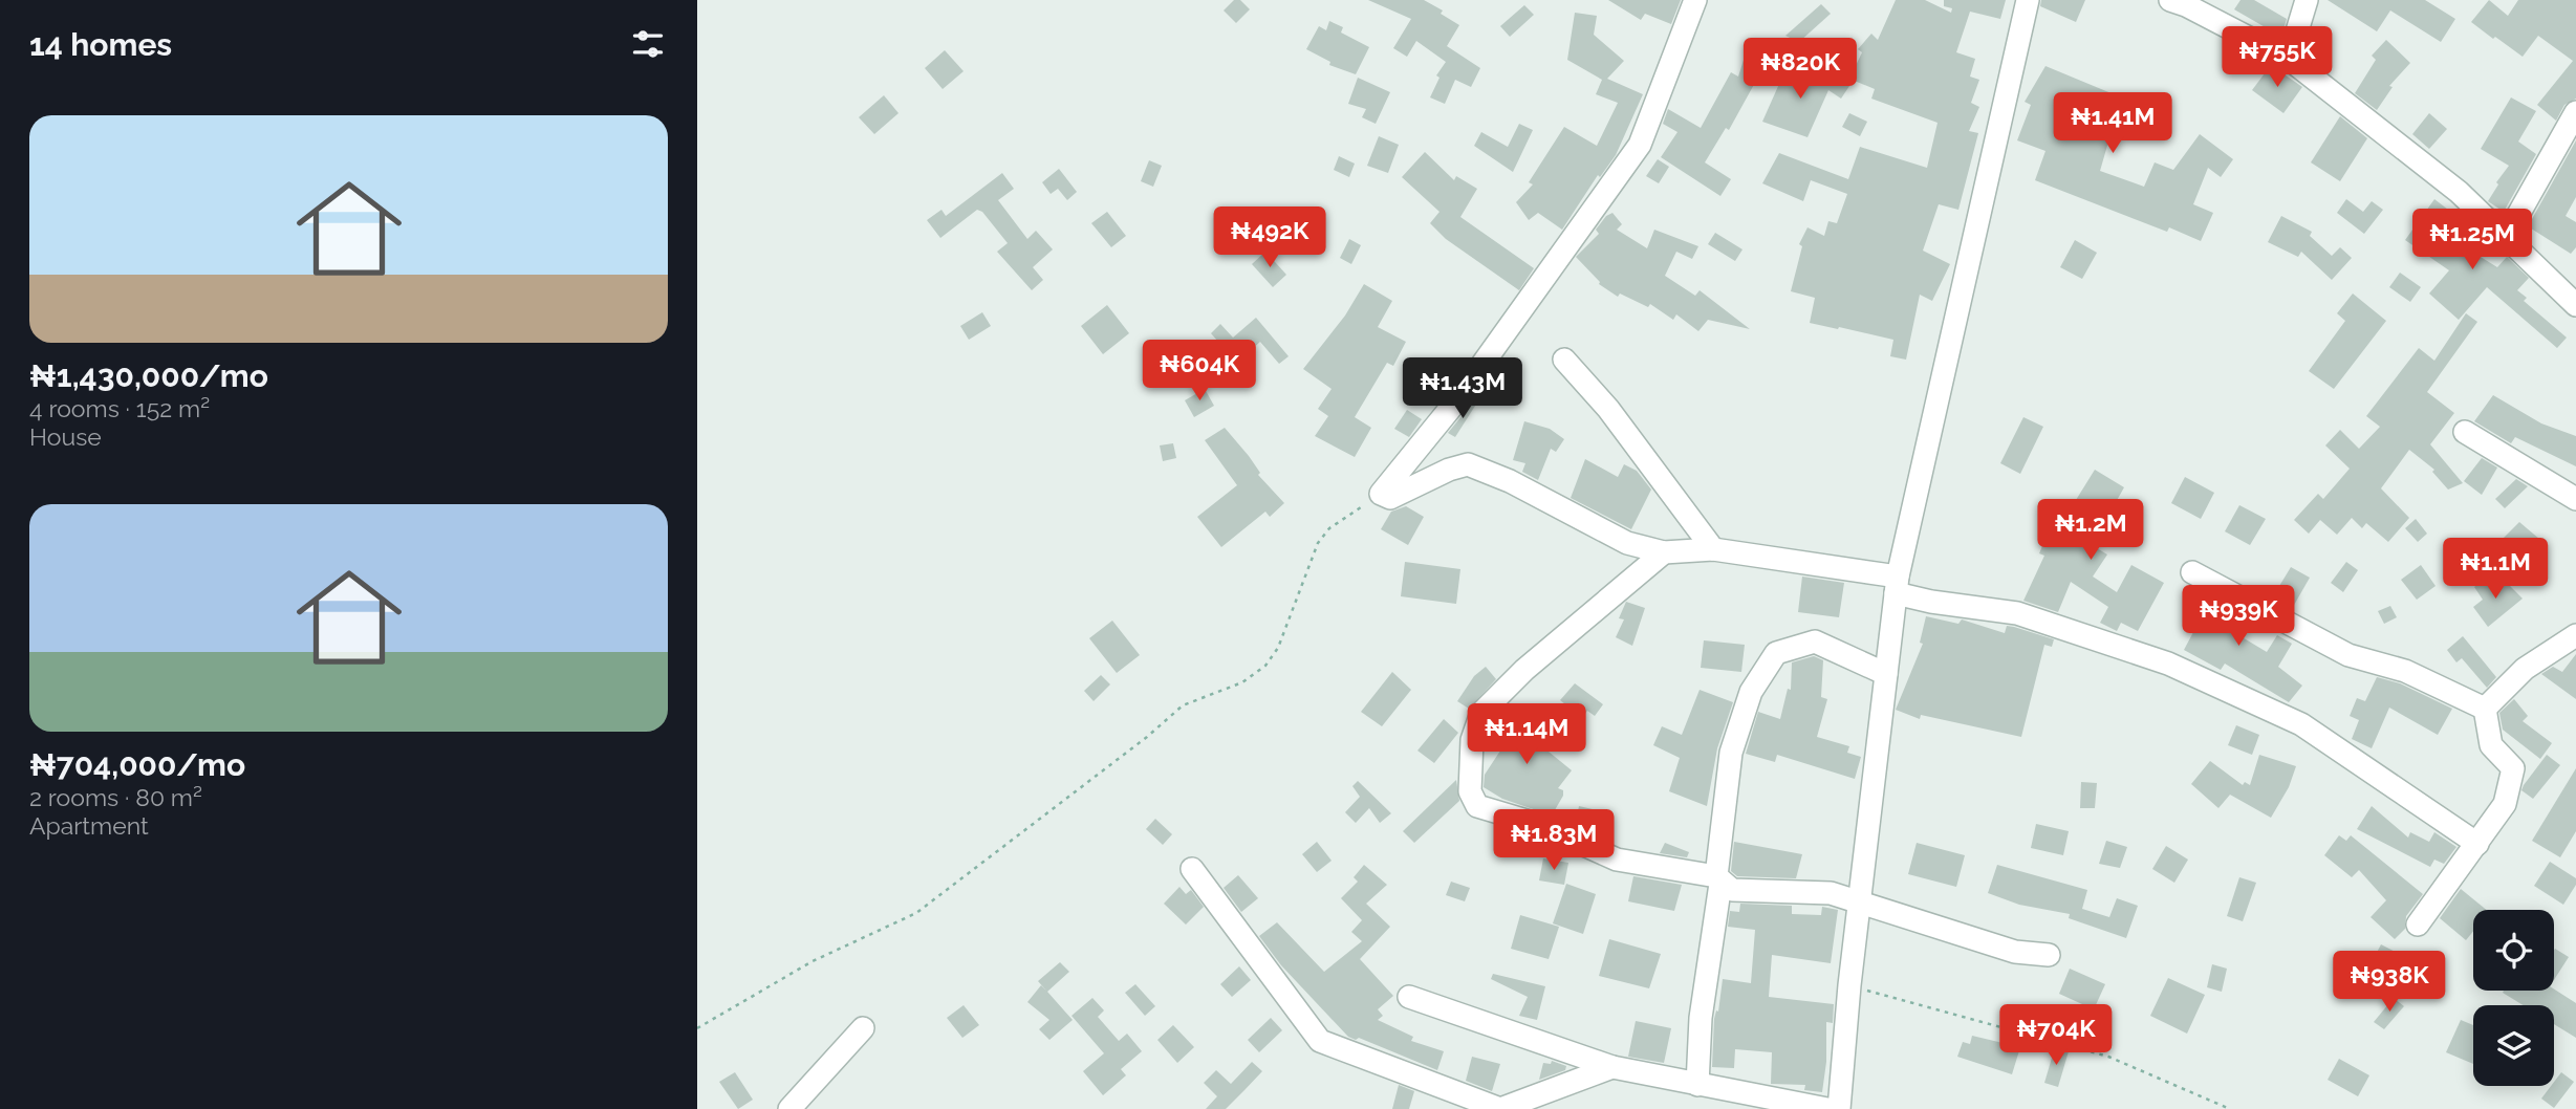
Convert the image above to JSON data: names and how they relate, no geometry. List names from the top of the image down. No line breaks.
{"page":{"heading":"14 homes","price":["₦755K","₦820K","₦1.41M","₦492K","₦1.25M","₦604K","₦1.43M","₦1.2M","₦1.1M","₦939K","₦1.14M","₦1.83M","₦938K","₦704K"],"list":[{"name":"₦1,430,000/mo","note":"4 rooms · 152 m² · House"},{"name":"₦704,000/mo","note":"2 rooms · 80 m² · Apartment"}]}}
